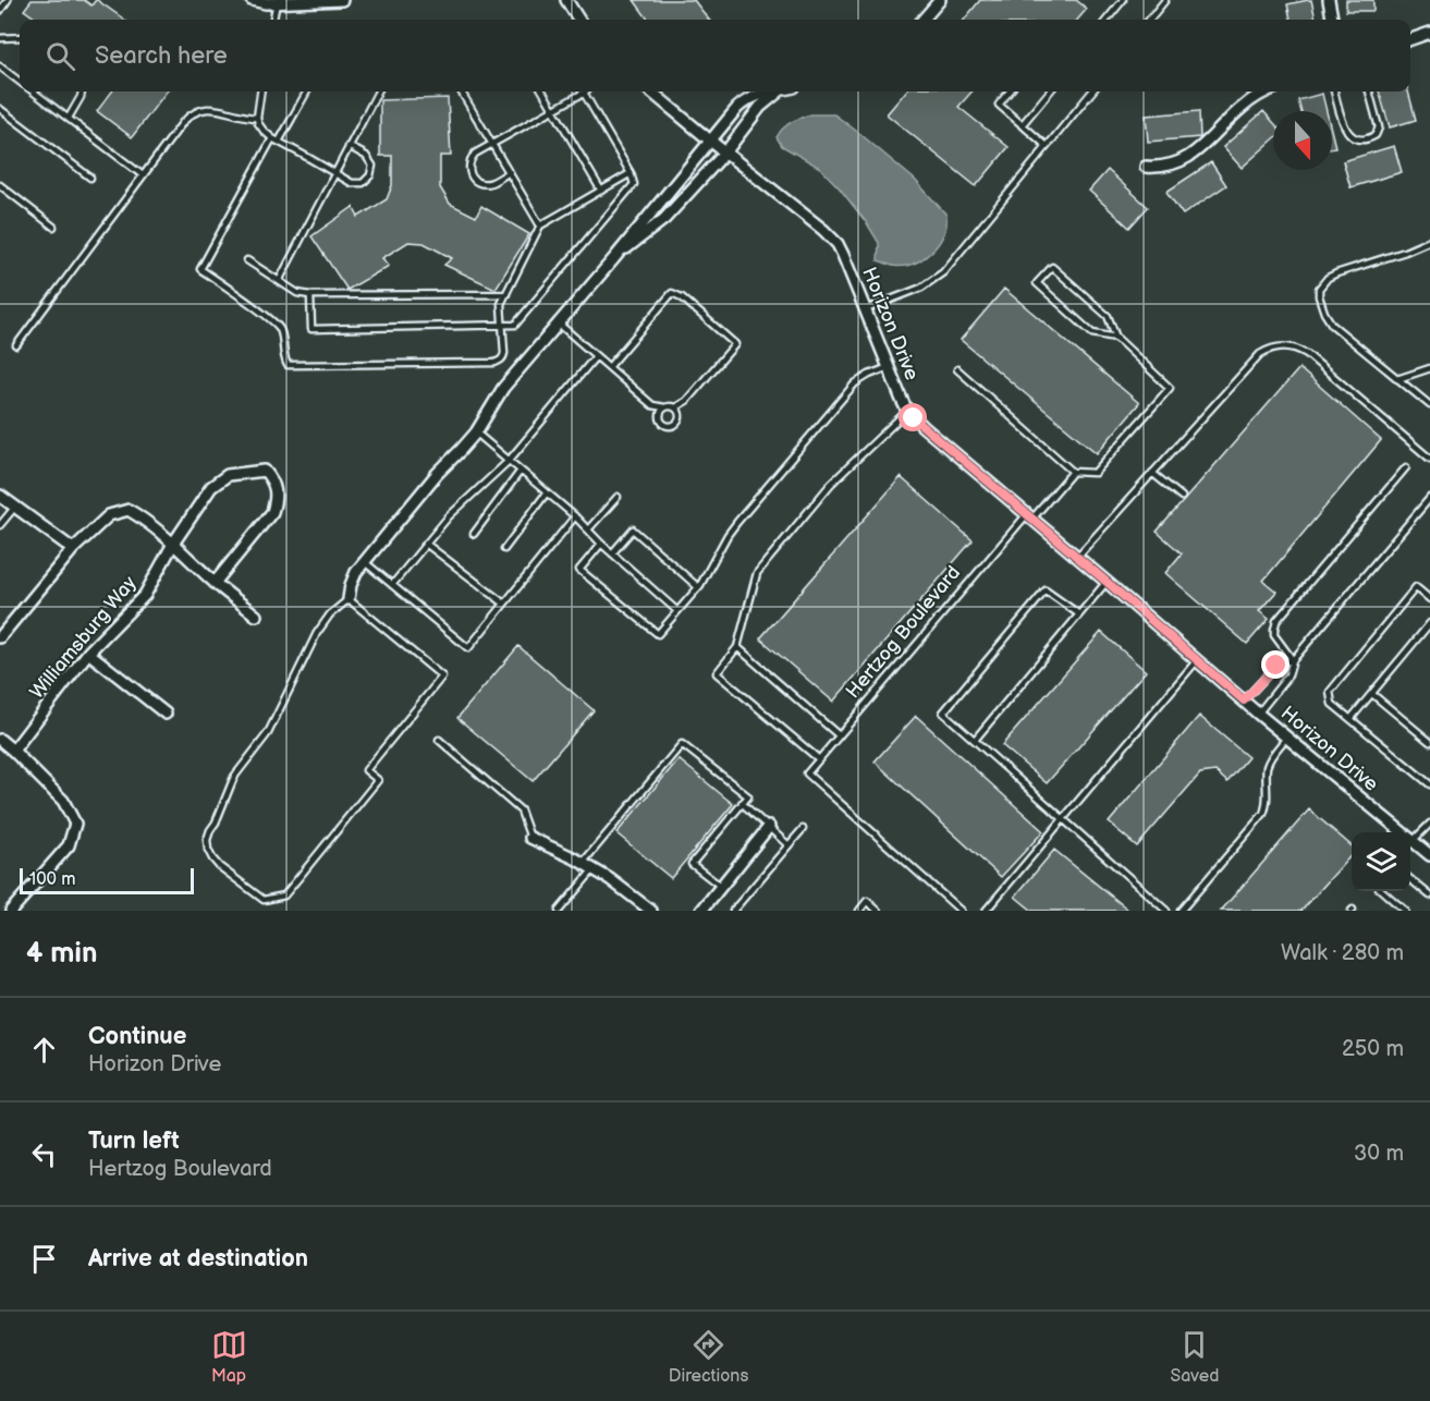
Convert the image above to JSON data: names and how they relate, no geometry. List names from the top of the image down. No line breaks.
{"streets":{"street":["Horizon Drive","Williamsburg Way"],"lane":["Hertzog Boulevard"]},"crossings":[["Horizon Drive","Hertzog Boulevard"]],"scale_bar":"100 m","north":"bottom","page":{"search":"Search here","scale":"100 m","heading":["4 min","Walk · 280 m"],"list":[["Continue","Horizon Drive","250 m"],["Turn left","Hertzog Boulevard","30 m"],"Arrive at destination"],"nav":["Map","Directions","Saved"]}}
